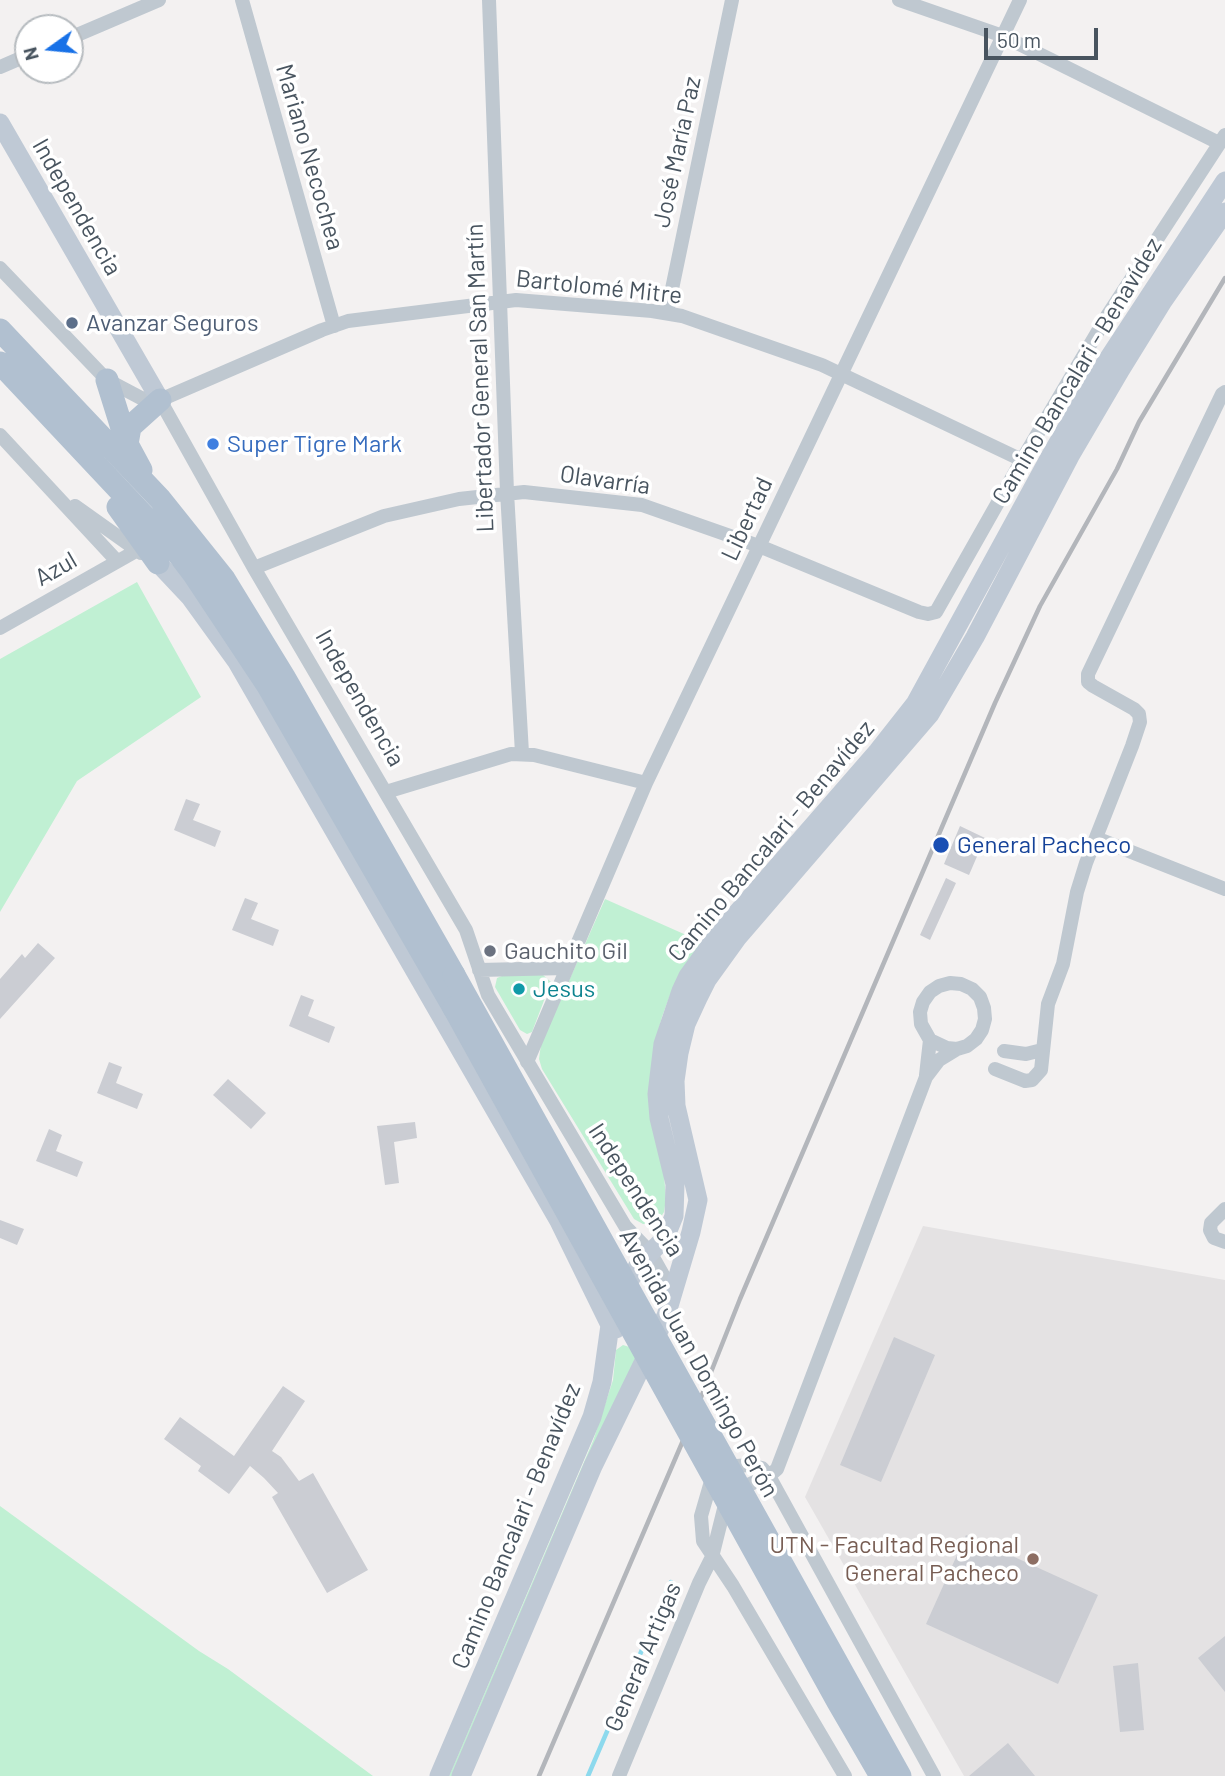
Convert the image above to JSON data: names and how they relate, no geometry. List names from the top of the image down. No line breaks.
{"streets":{"main road":["Independencia","Camino Bancalari - Benavídez","Avenida Juan Domingo Perón"],"street":["José María Paz","Mariano Necochea","Bartolomé Mitre","Libertador General San Martín","Olavarría","Libertad","Azul","General Artigas"]},"crossings":[["José María Paz","Bartolomé Mitre"],["Mariano Necochea","Bartolomé Mitre"],["Independencia","Bartolomé Mitre"],["Independencia","Camino Bancalari - Benavídez"],["Independencia","Olavarría"],["Independencia","Libertad"],["Bartolomé Mitre","Libertador General San Martín"],["Bartolomé Mitre","Olavarría"],["Bartolomé Mitre","Libertad"],["Libertador General San Martín","Olavarría"],["Olavarría","Libertad"]],"places":["Avanzar Seguros","Super Tigre Mark","General Pacheco","Gauchito Gil","Jesus","UTN - Facultad Regional General Pacheco"],"scale_bar":"50 m","north":"left"}
